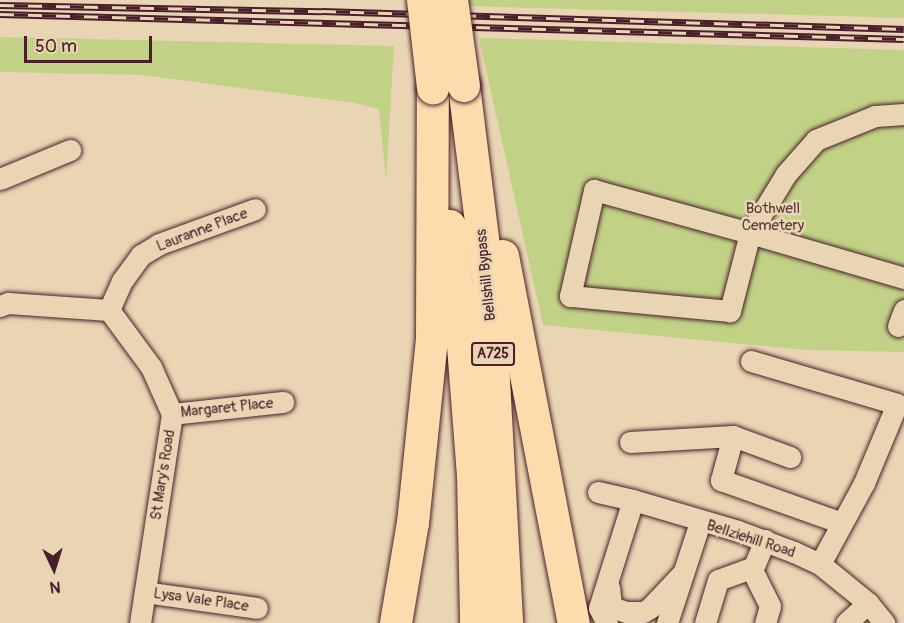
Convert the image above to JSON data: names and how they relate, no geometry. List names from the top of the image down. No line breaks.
{"streets":{"highway":["Bellshill Bypass","A725"],"street":["Lauranne Place","Margaret Place","St Mary's Road","Bellziehill Road","Lysa Vale Place"]},"crossings":[["Lauranne Place","St Mary's Road"],["Margaret Place","St Mary's Road"],["St Mary's Road","Lysa Vale Place"]],"parks":["Bothwell Cemetery"],"scale_bar":"50 m","north":"bottom"}
